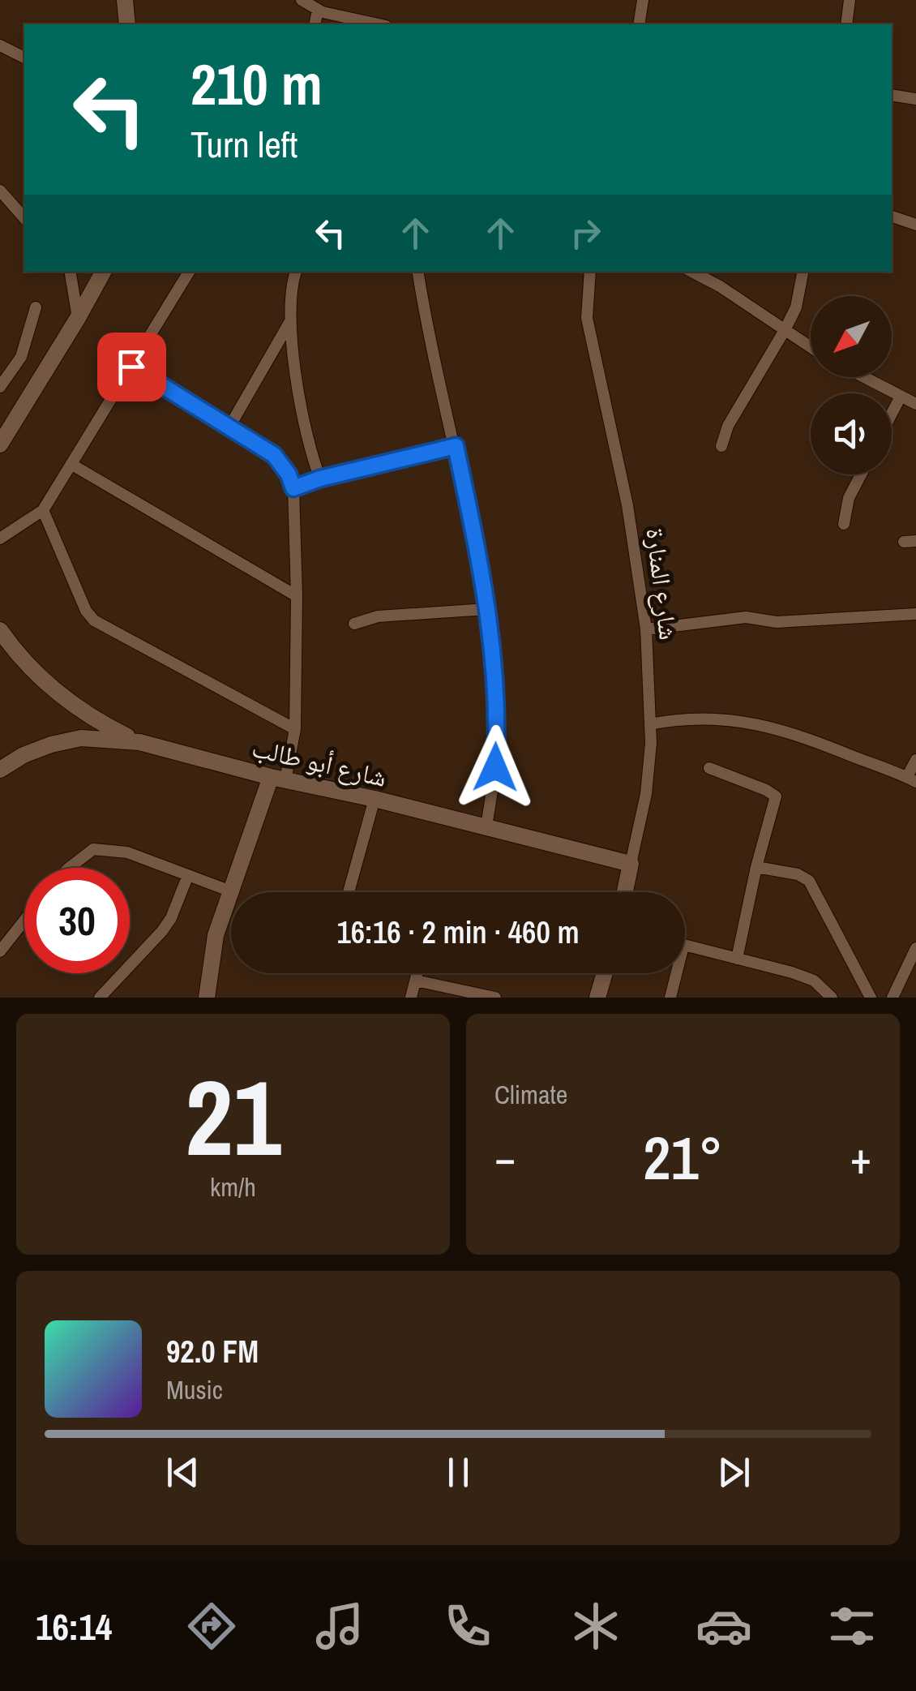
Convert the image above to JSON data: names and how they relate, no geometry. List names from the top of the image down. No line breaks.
{"streets":{"street":["شارع المنارة","شارع أبو طالب"]},"crossings":[["شارع المنارة","شارع أبو طالب"]],"north":"bottom left","page":{"turn":["210 m","Turn left"],"limit":"30","trip":"16:16 · 2 min · 460 m","tile":[["21","km/h"],"Climate"],"heat":["−","21°","+"],"song":["92.0 FM","Music"],"tabs":"16:14"}}
